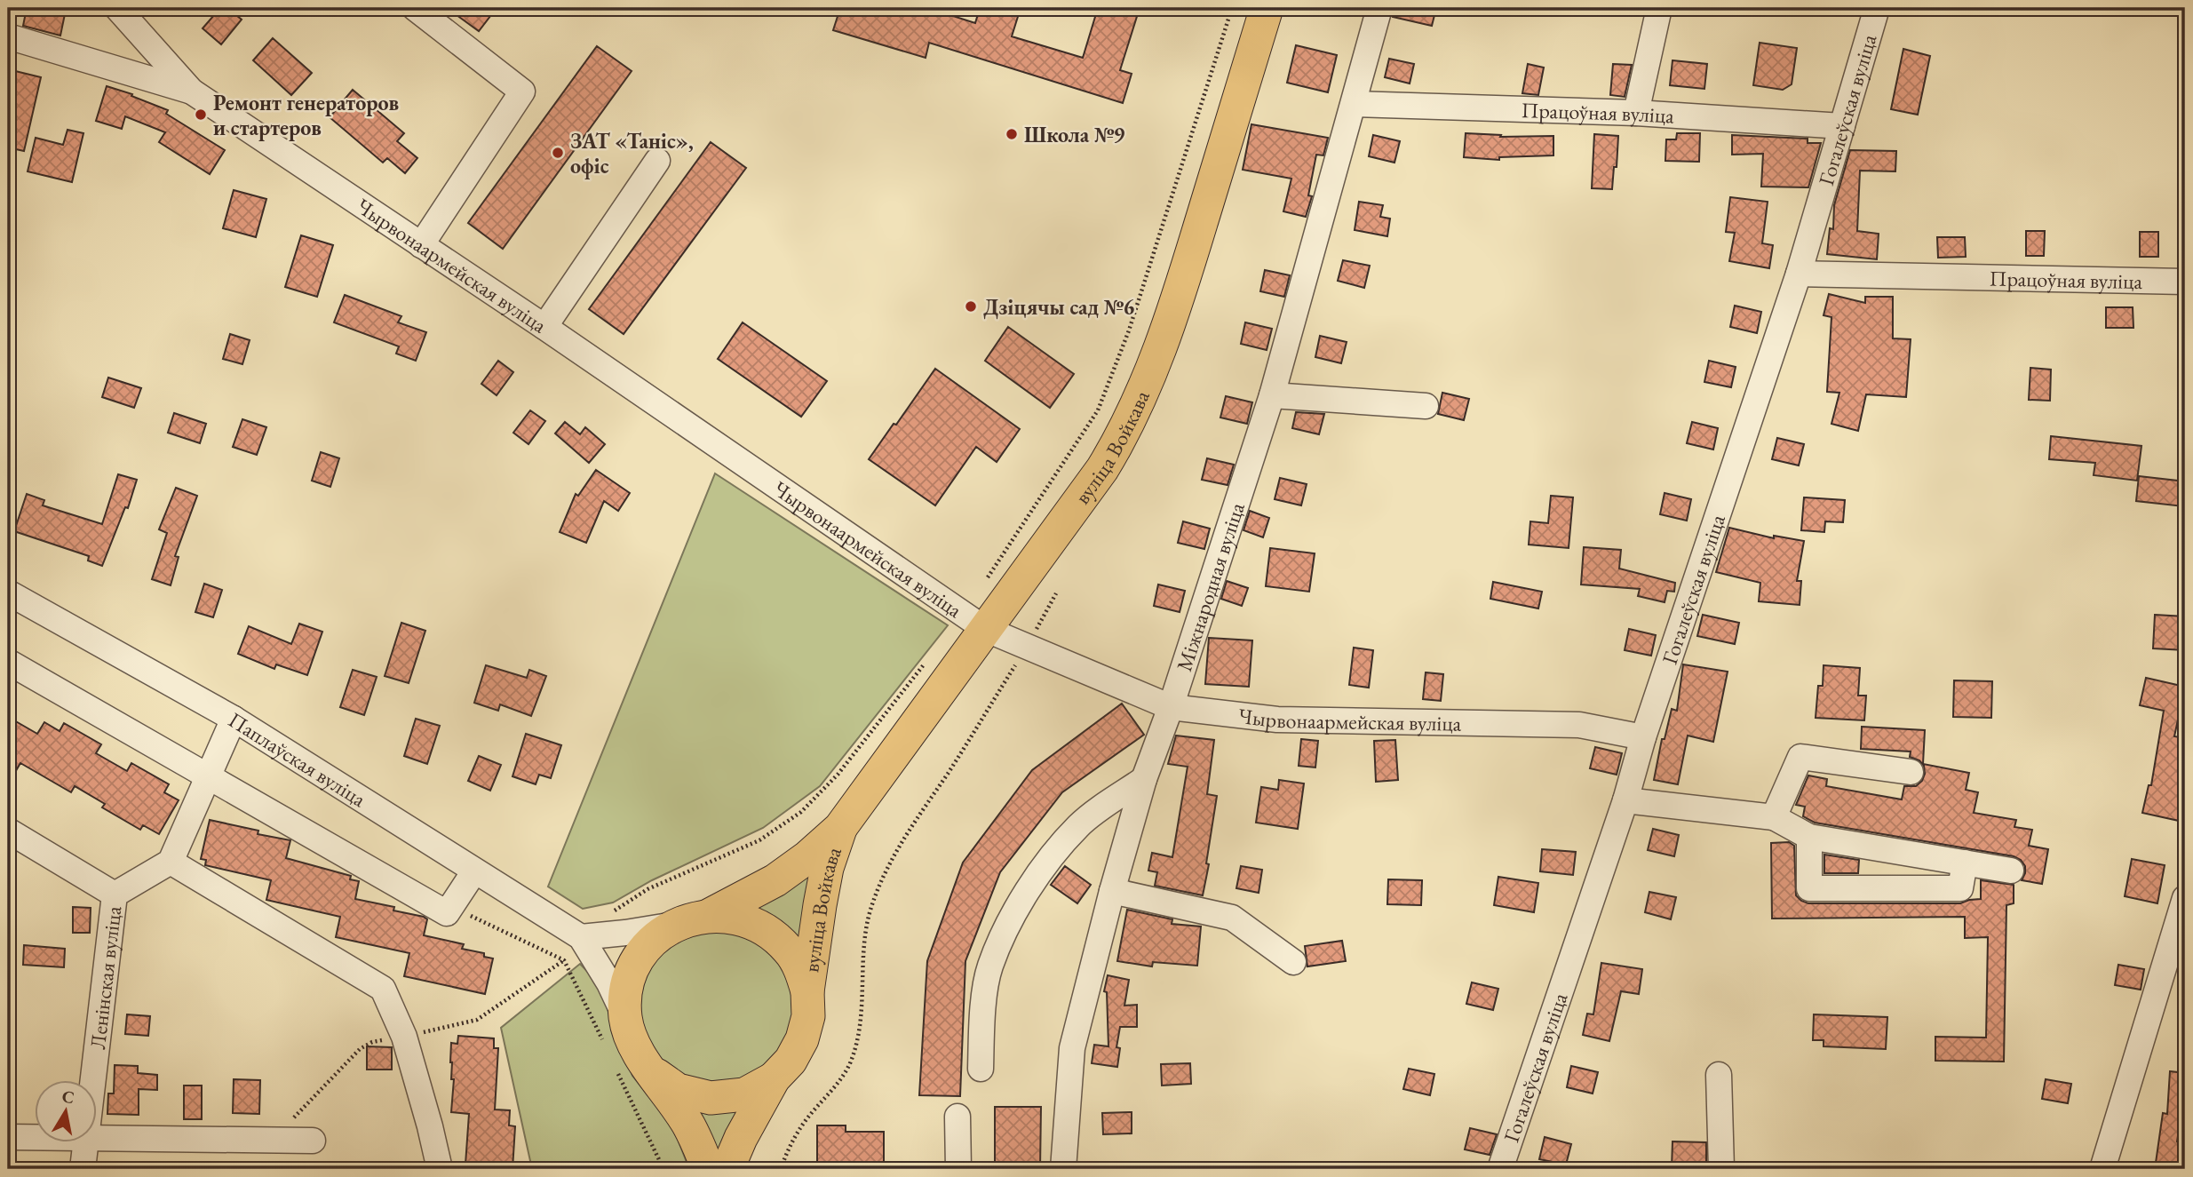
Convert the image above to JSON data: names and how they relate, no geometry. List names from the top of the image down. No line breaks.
{"streets":{"main road":["вуліца Войкава"],"street":["Гогалеўская вуліца","Працоўная вуліца","Чырвонаармейская вуліца","Міжнародная вуліца","Паплаўская вуліца","Ленінская вуліца"]},"crossings":[["Гогалеўская вуліца","Працоўная вуліца"],["Гогалеўская вуліца","Чырвонаармейская вуліца"],["Працоўная вуліца","Міжнародная вуліца"],["Чырвонаармейская вуліца","вуліца Войкава"],["Чырвонаармейская вуліца","Міжнародная вуліца"],["вуліца Войкава","Паплаўская вуліца"]],"places":["Ремонт генераторов и стартеров","Школа №9","ЗАТ «Таніс», офіс","Дзіцячы сад №6"],"north":"top"}
